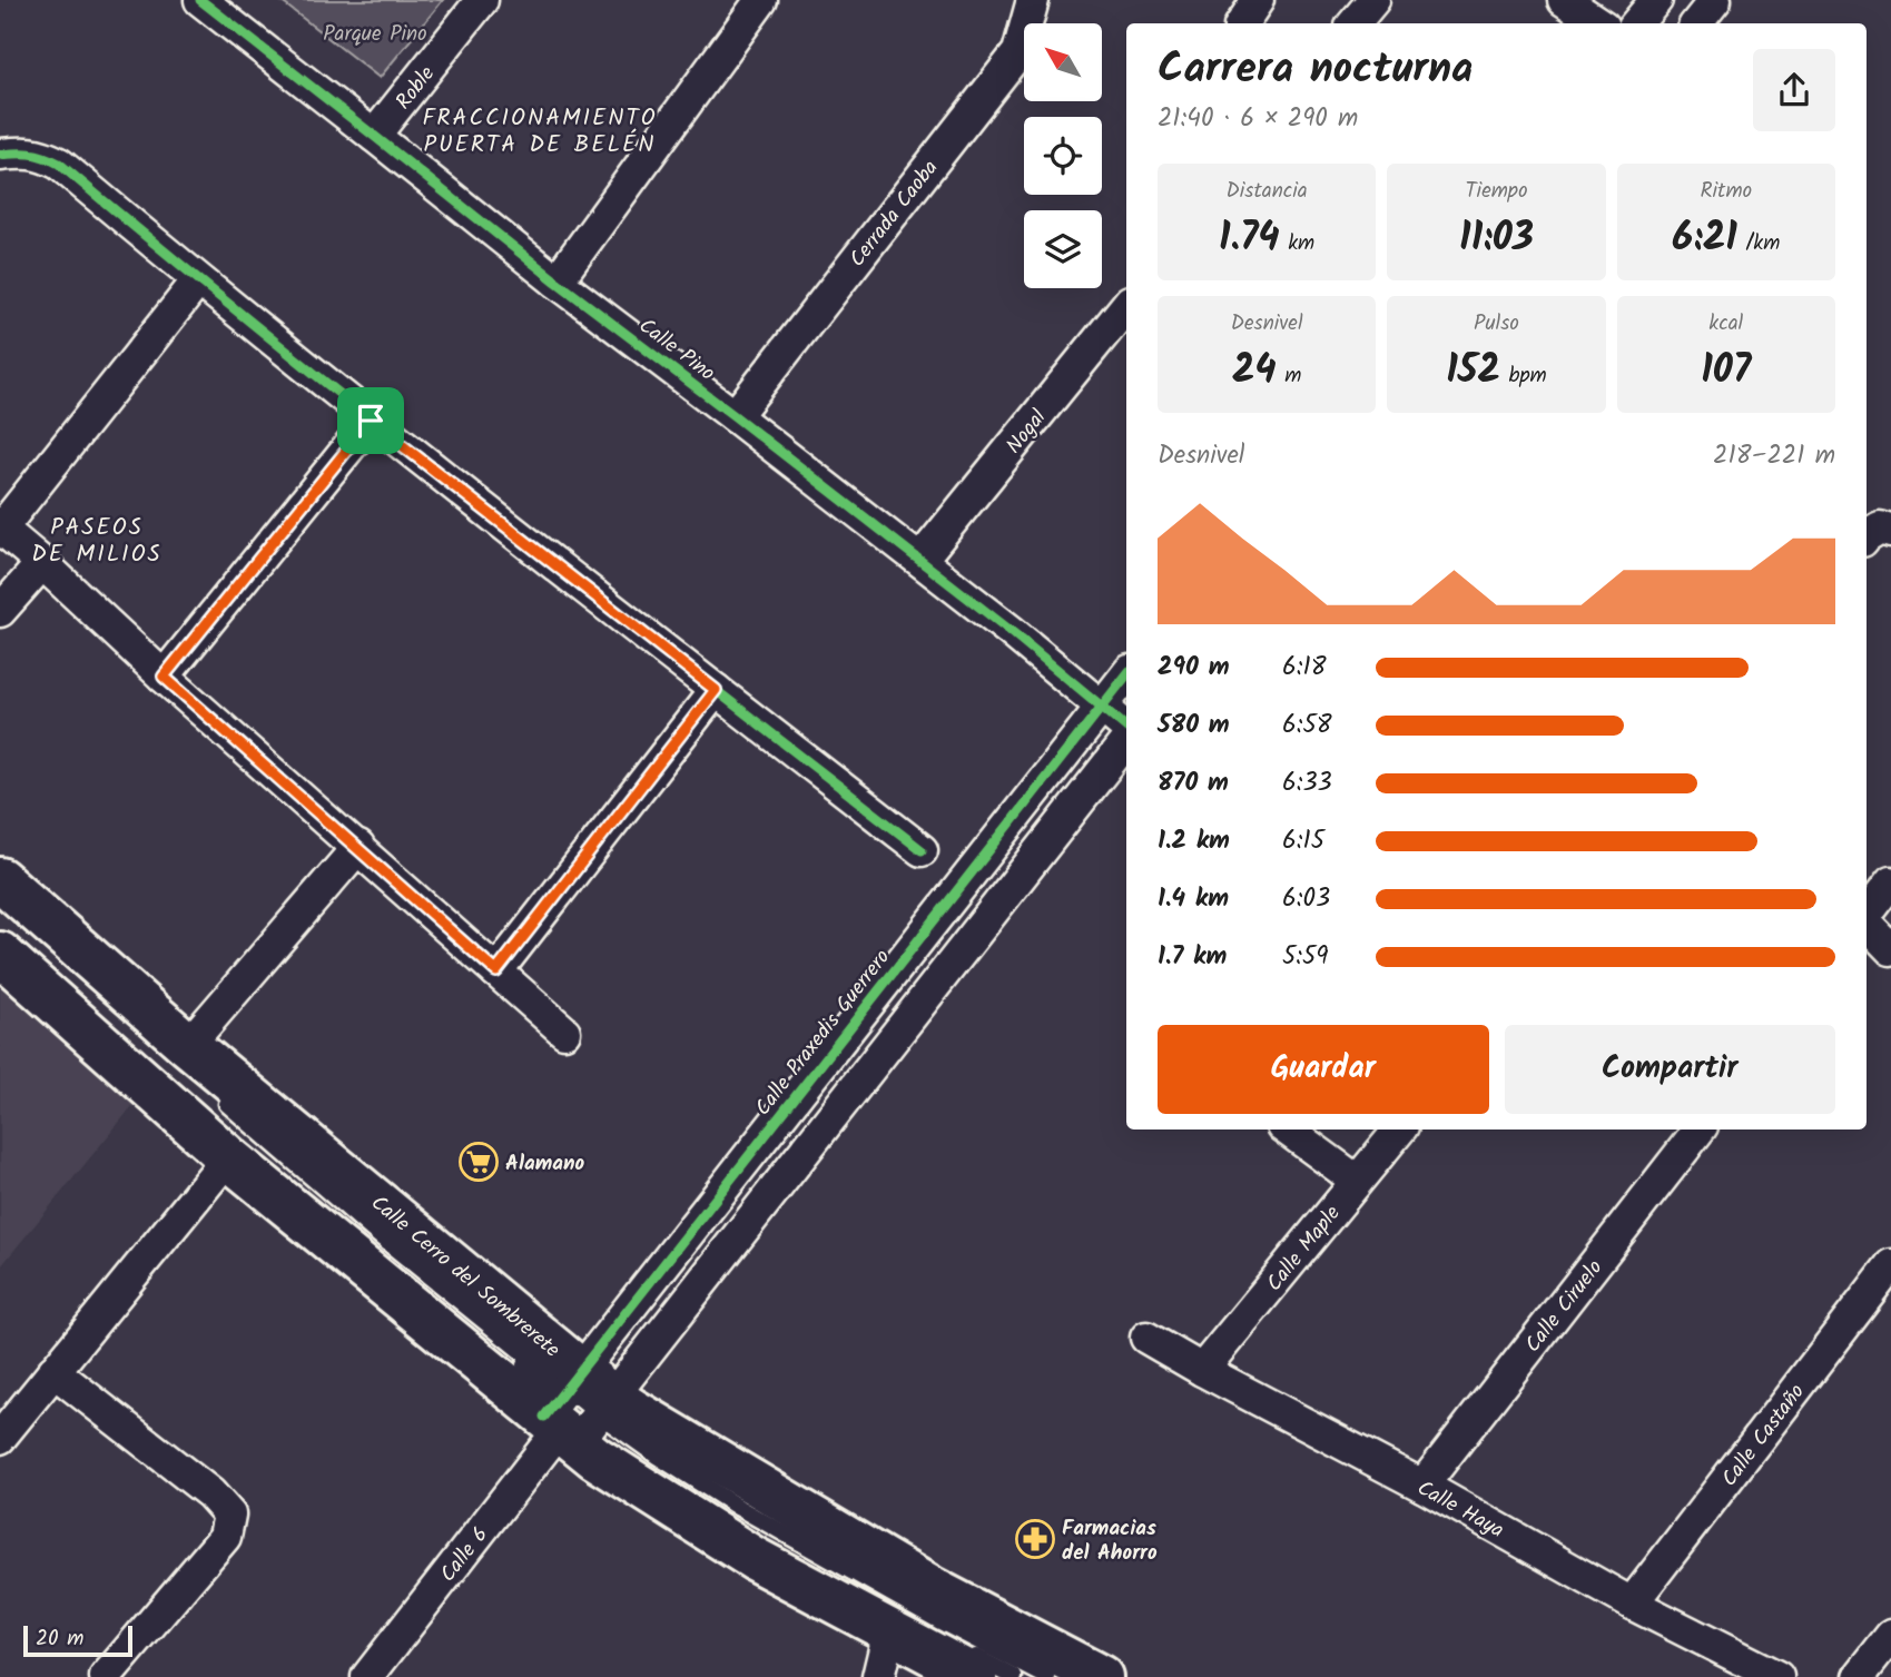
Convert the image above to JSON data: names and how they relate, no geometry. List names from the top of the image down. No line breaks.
{"streets":{"main road":["Calle Cerro del Sombrerete"],"street":["Roble","Cerrada Caoba","Calle Pino","Nogal","Calle Praxedis Guerrero","Calle Maple","Calle Ciruelo","Calle Castaño","Calle Haya","Calle 6"]},"crossings":[["Roble","Calle Pino"],["Cerrada Caoba","Calle Pino"],["Calle Pino","Nogal"],["Calle Pino","Calle Praxedis Guerrero"],["Calle Praxedis Guerrero","Calle Cerro del Sombrerete"],["Calle Praxedis Guerrero","Calle 6"],["Calle Maple","Calle Haya"],["Calle Cerro del Sombrerete","Calle 6"],["Calle Ciruelo","Calle Haya"],["Calle Castaño","Calle Haya"]],"districts":["FRACCIONAMIENTO PUERTA DE BELÉN","PASEOS DE MILIOS"],"parks":["Parque Pino"],"places":{"supermarket":["Alamano"],"pharmacy":["Farmacias del Ahorro"]},"scale_bar":"20 m","north":"top left","page":{"heading":["Carrera nocturna","21:40 · 6 × 290 m"],"stats":[["Distancia","1.74 km"],["Tiempo","11:03"],["Ritmo","6:21 /km"],["Desnivel","24 m"],["Pulso","152 bpm"],["kcal","107"]],"chart":["Desnivel","218–221 m"],"list":[{"name":"290 m","note":"6:18"},{"name":"580 m","note":"6:58"},{"name":"870 m","note":"6:33"},{"name":"1.2 km","note":"6:15"},{"name":"1.4 km","note":"6:03"},{"name":"1.7 km","note":"5:59"}],"buttons":["Guardar","Compartir"],"scale":"20 m"}}
